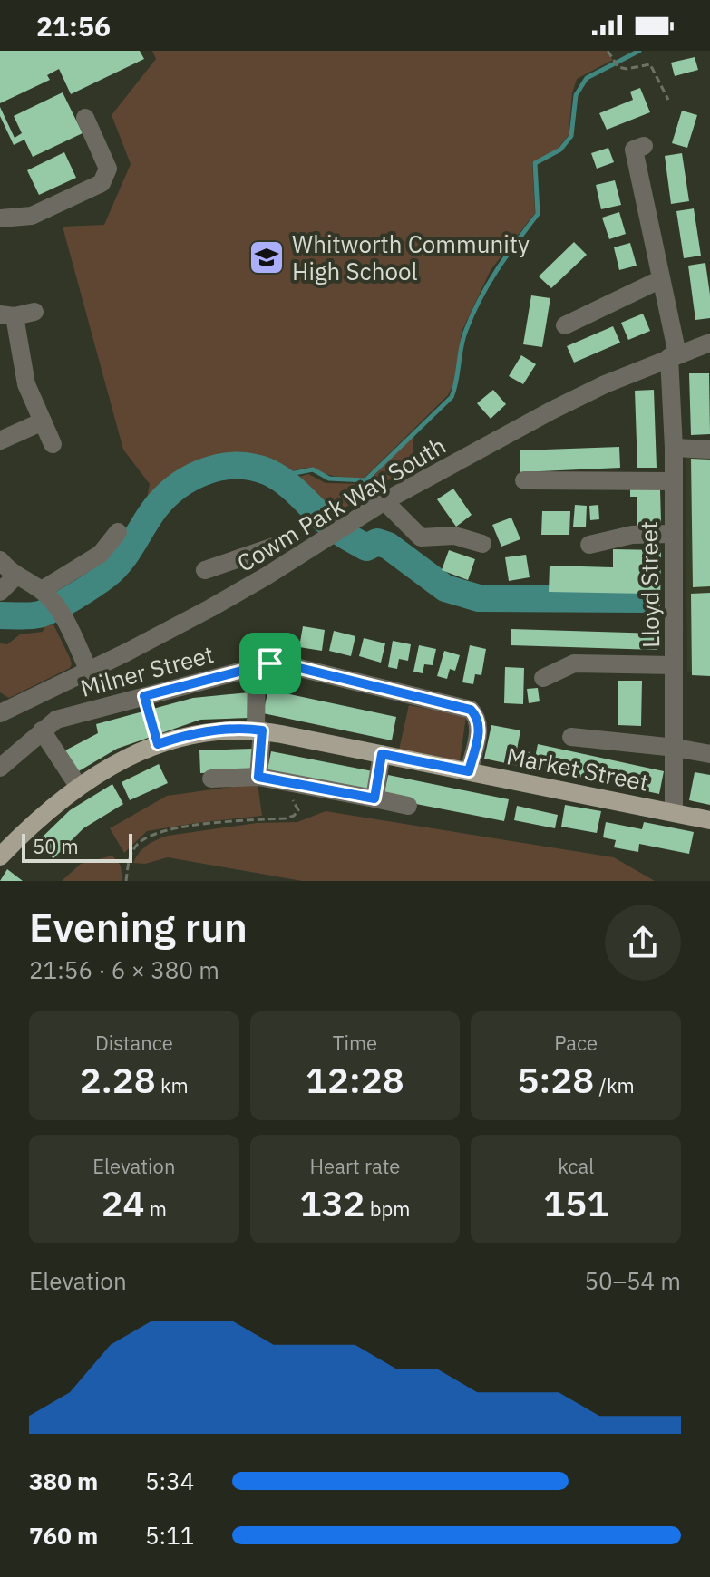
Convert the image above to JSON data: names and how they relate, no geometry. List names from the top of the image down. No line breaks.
{"streets":{"main road":["Market Street"],"street":["Cowm Park Way South","Lloyd Street","Milner Street"]},"crossings":[["Cowm Park Way South","Lloyd Street"],["Lloyd Street","Market Street"],["Milner Street","Market Street"]],"places":{"school or university":["Whitworth Community High School"]},"scale_bar":"50 m","page":{"status":"21:56","scale":"50 m","heading":["Evening run","21:56 · 6 × 380 m"],"stats":[["Distance","2.28 km"],["Time","12:28"],["Pace","5:28 /km"],["Elevation","24 m"],["Heart rate","132 bpm"],["kcal","151"]],"chart":["Elevation","50–54 m"],"list":[{"name":"380 m","note":"5:34"},{"name":"760 m","note":"5:11"}]}}
